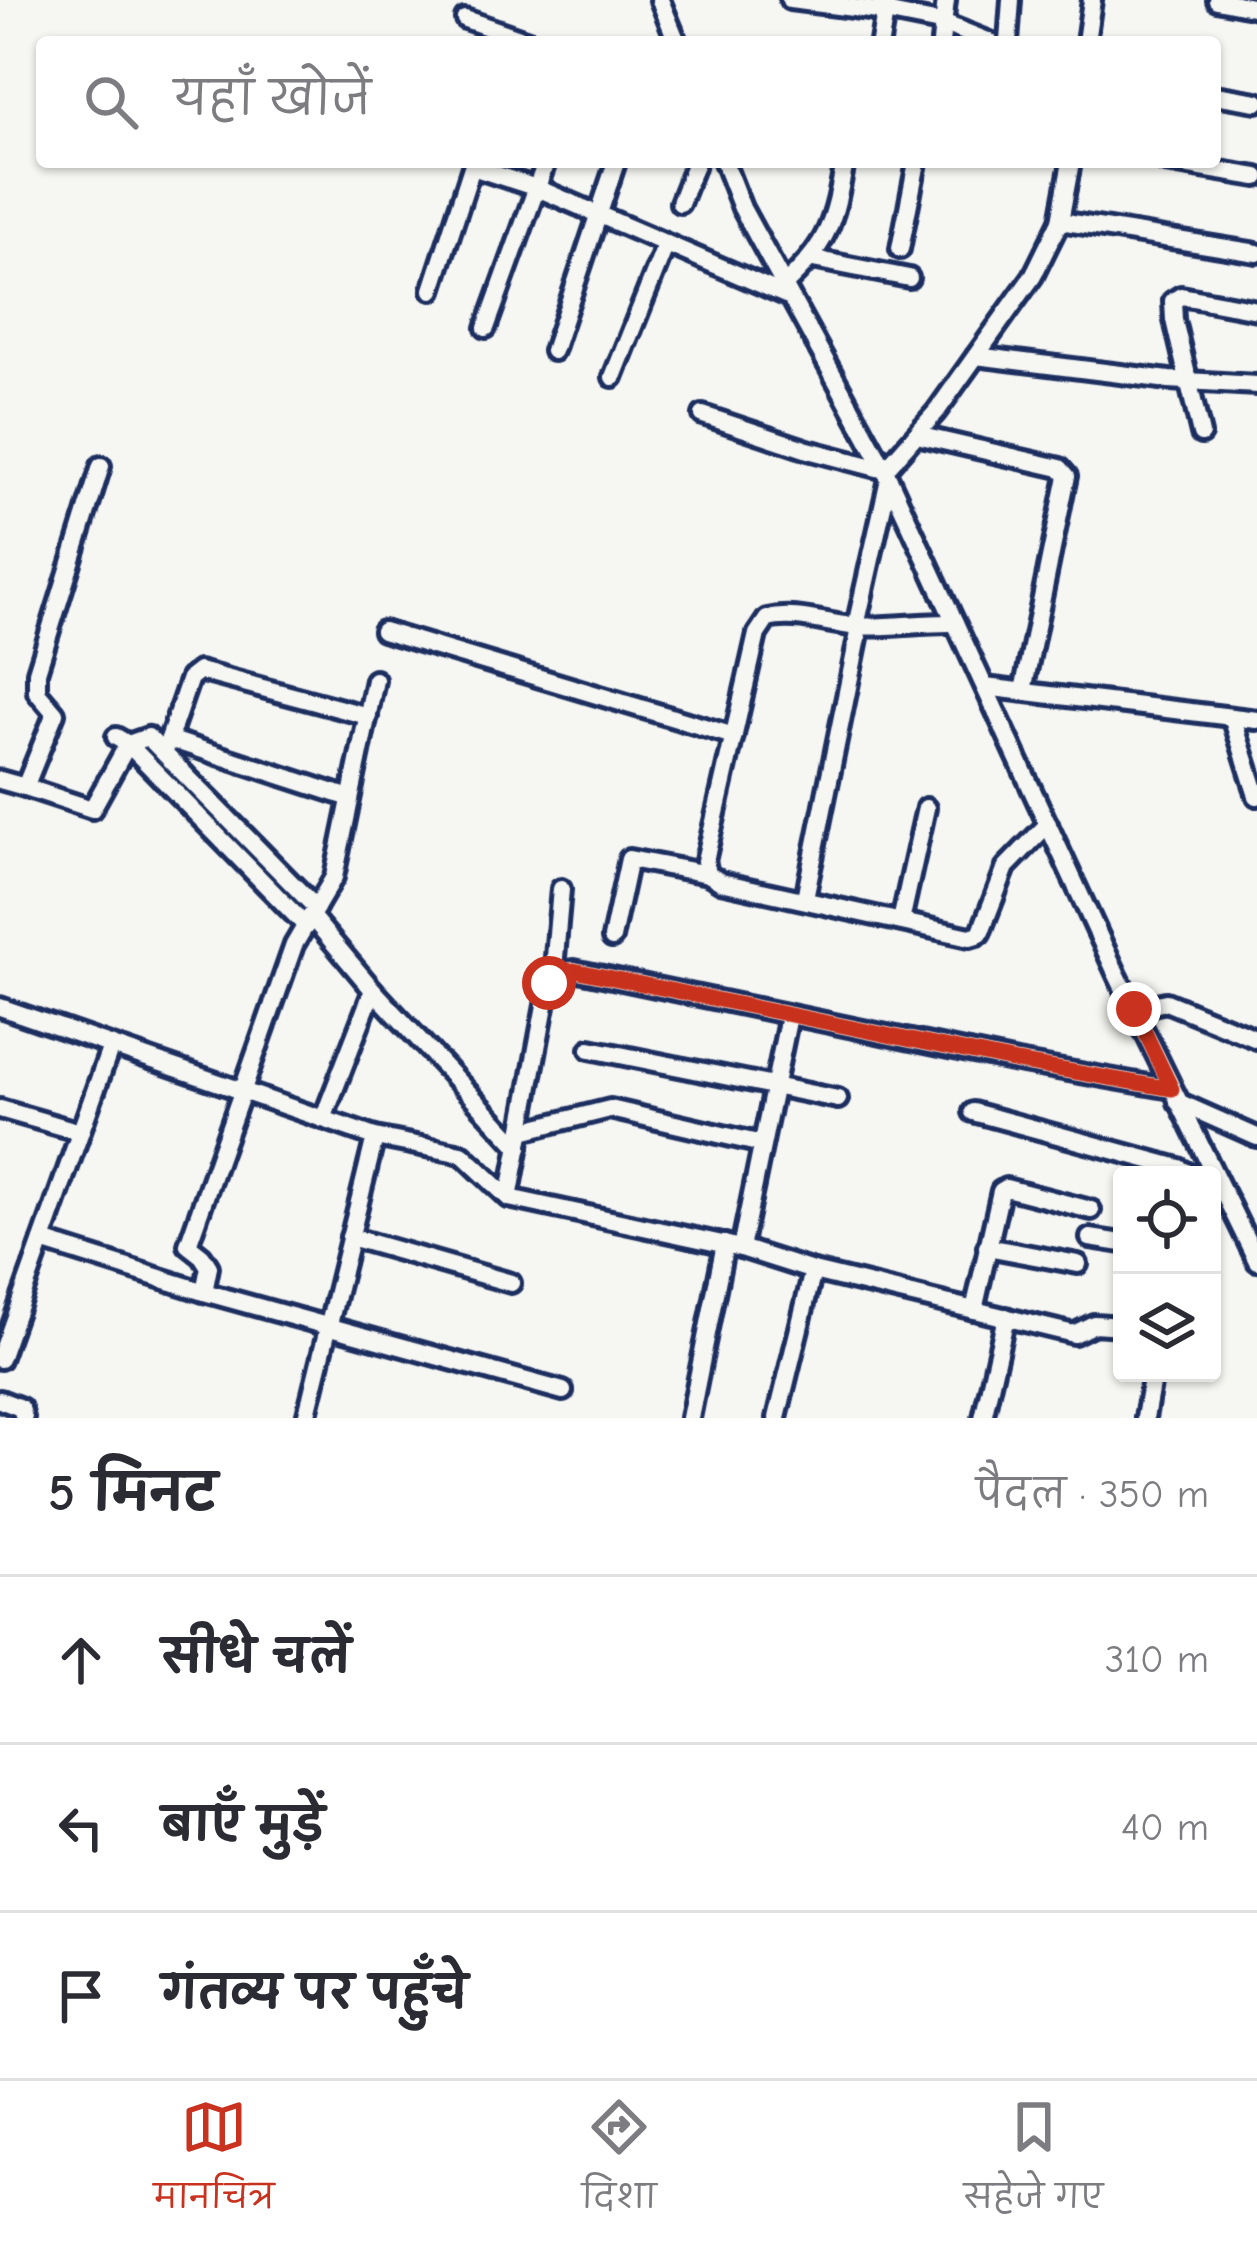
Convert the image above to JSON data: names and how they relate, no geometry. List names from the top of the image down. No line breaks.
{"page":{"search":"यहाँ खोजें","heading":["5 मिनट","पैदल · 350 m"],"list":[["सीधे चलें","310 m"],["बाएँ मुड़ें","40 m"],"गंतव्य पर पहुँचे"],"nav":["मानचित्र","दिशा","सहेजे गए"]}}
